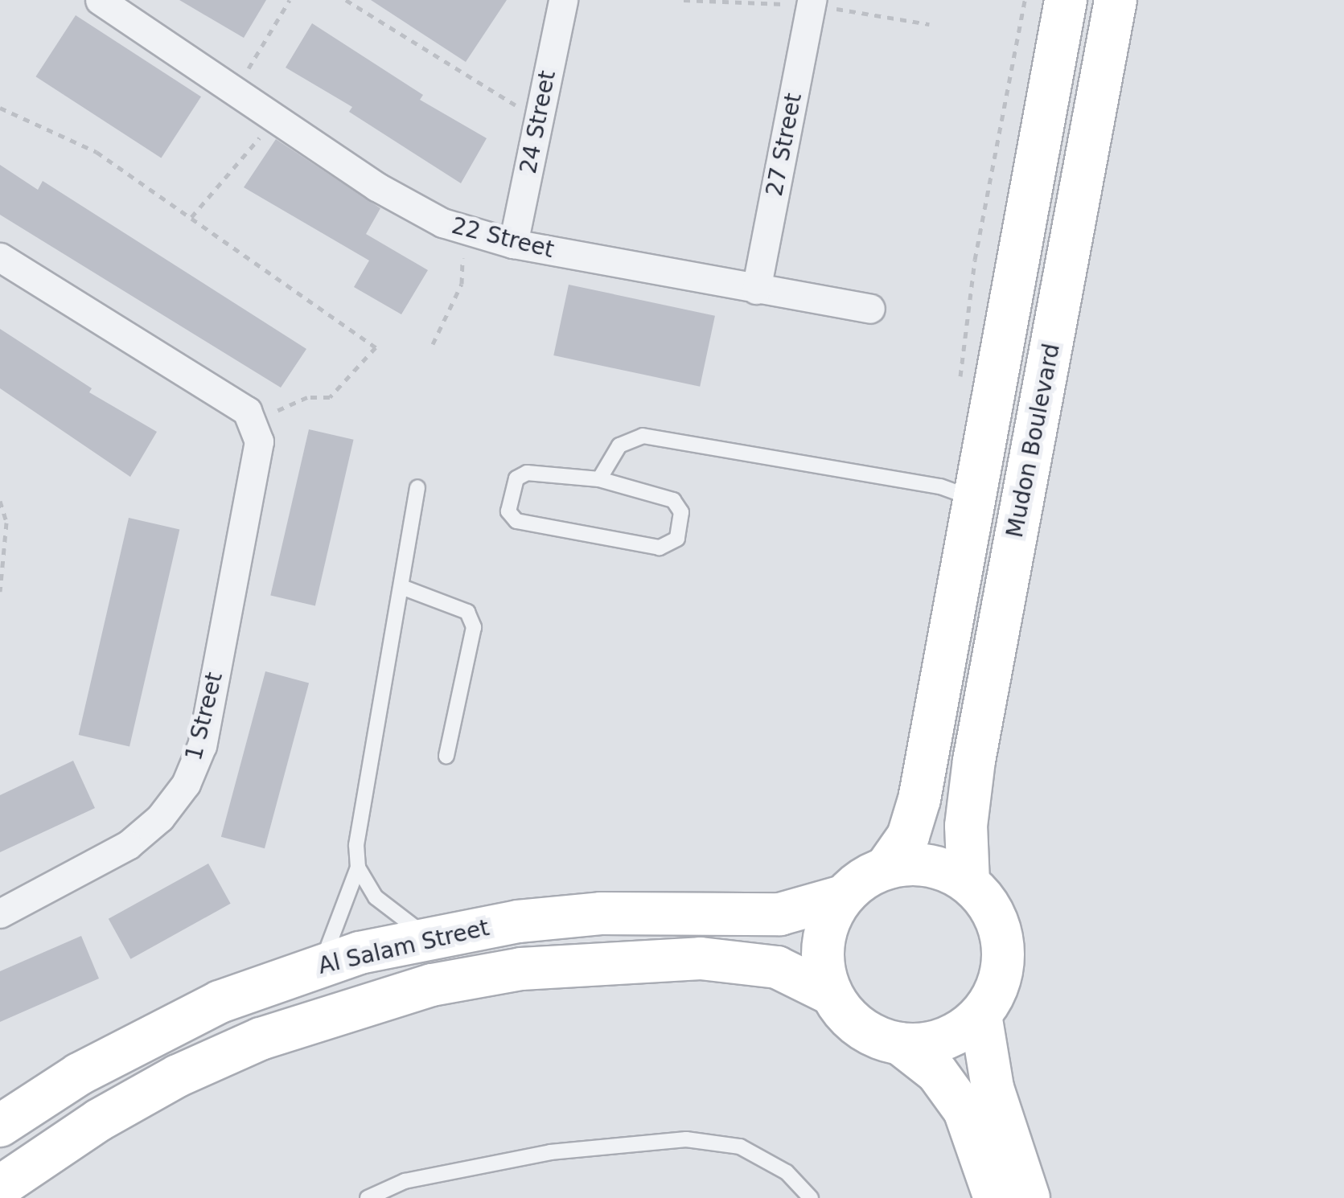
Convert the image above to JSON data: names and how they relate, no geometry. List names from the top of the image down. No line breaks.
{"streets":{"street":["24 Street","27 Street","22 Street","Mudon Boulevard","1 Street","Al Salam Street"]},"crossings":[["24 Street","22 Street"],["27 Street","22 Street"],["Mudon Boulevard","Al Salam Street"]]}
